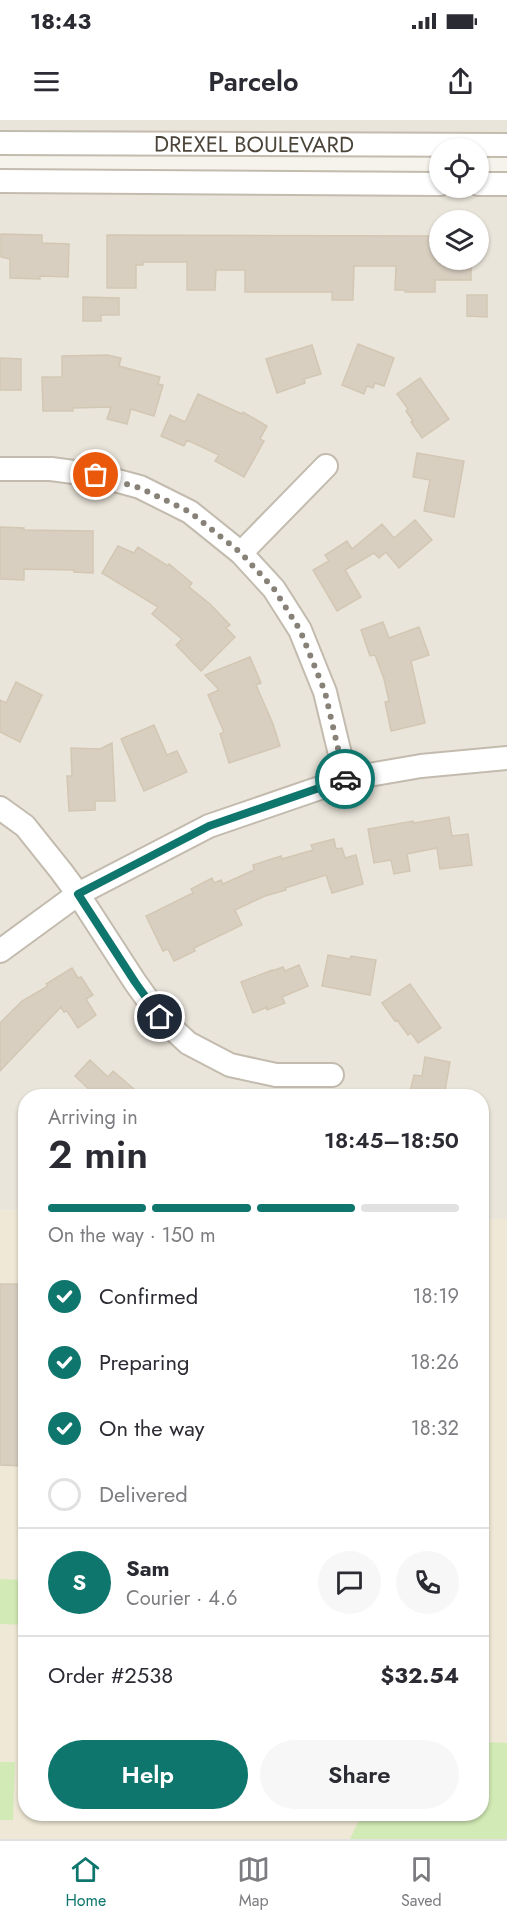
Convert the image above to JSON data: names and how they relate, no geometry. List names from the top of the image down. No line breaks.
{"streets":{"street":["DREXEL BOULEVARD"]},"page":{"status":"18:43","header":"Parcelo","heading":["2 min","Arriving in","18:45–18:50"],"panel":["Sam","Courier · 4.6","Order #2538","$32.54"],"bar":"On the way · 150 m","list":[["Confirmed","18:19"],["Preparing","18:26"],["On the way","18:32"],"Delivered"],"round":"S","buttons":["Help","Share"],"tabs":["Home","Map","Saved"]}}
